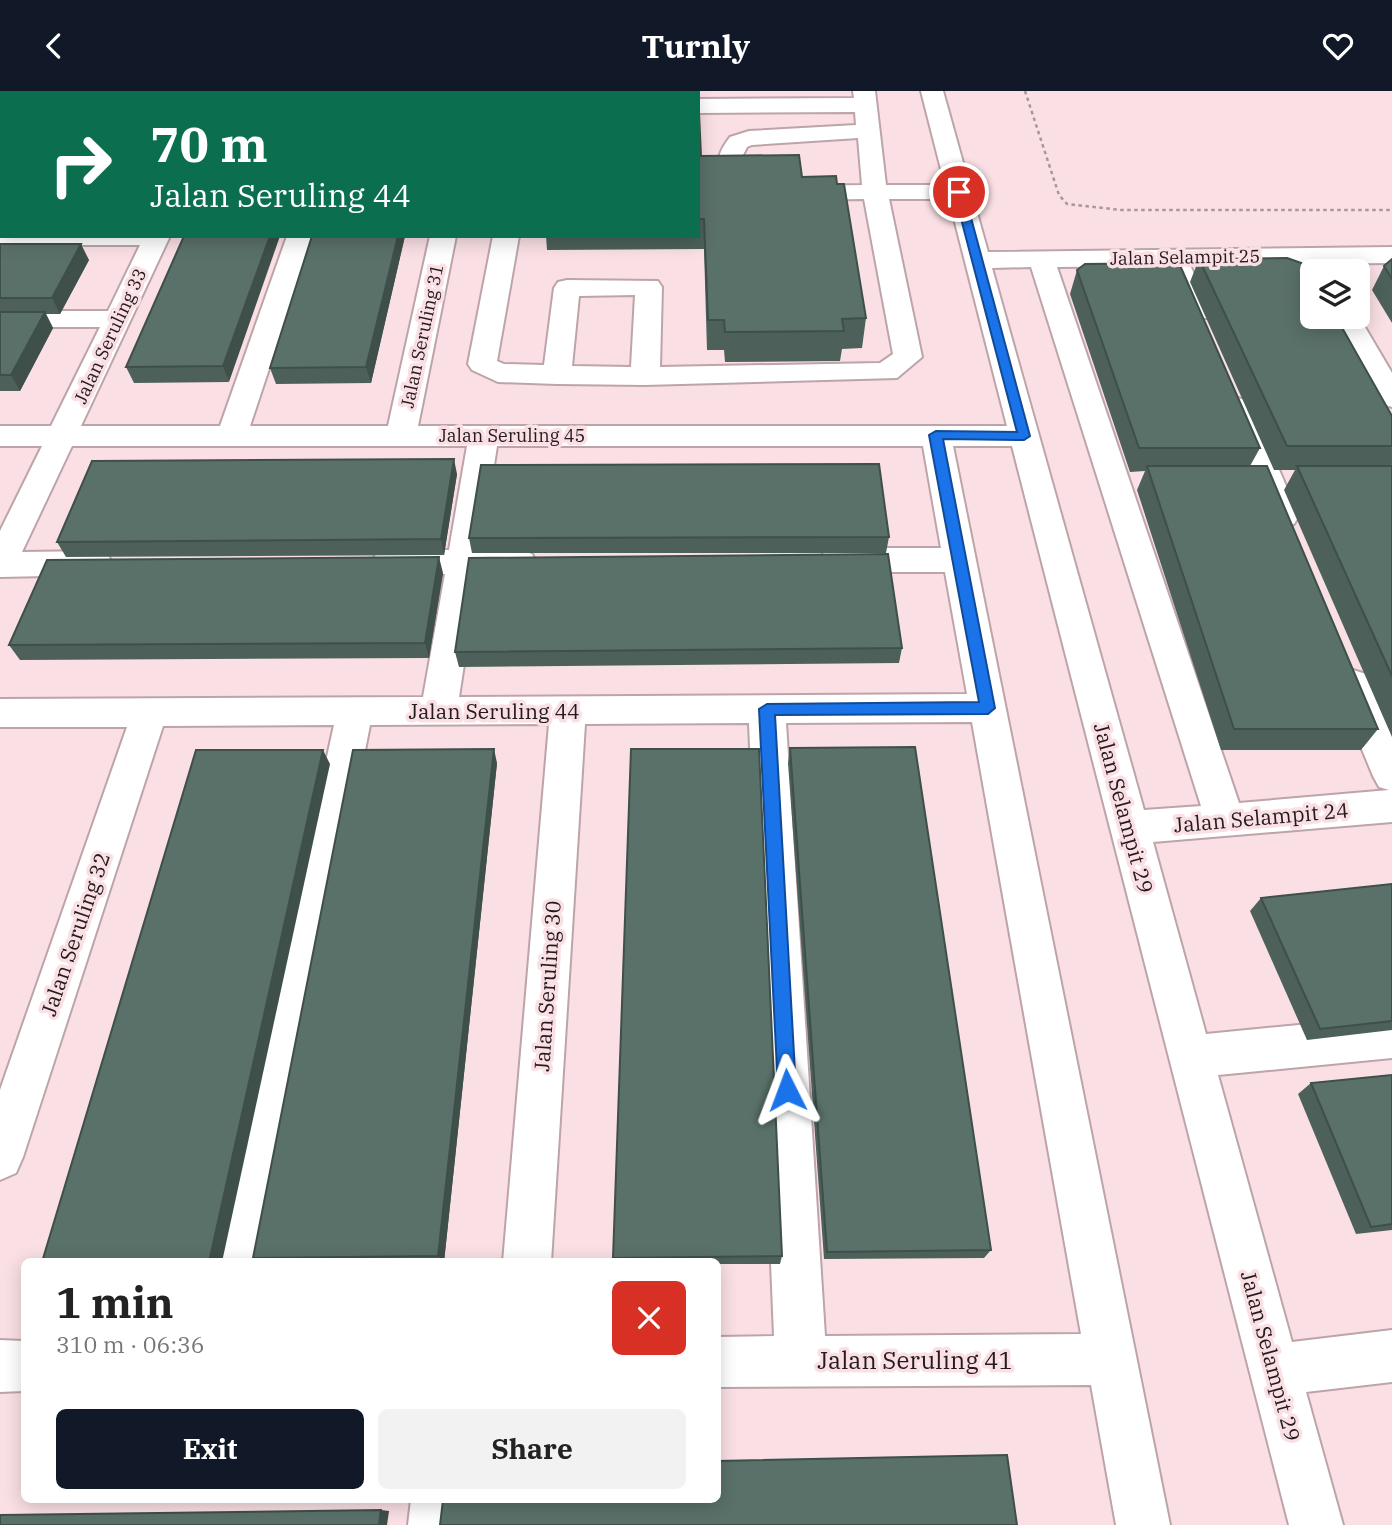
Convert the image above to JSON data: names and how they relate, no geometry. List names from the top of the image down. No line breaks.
{"streets":{"street":["Jalan Selampit 25","Jalan Seruling 33","Jalan Seruling 31","Jalan Seruling 45","Jalan Seruling 44","Jalan Selampit 29","Jalan Selampit 24","Jalan Seruling 32","Jalan Seruling 30","Jalan Seruling 41"]},"crossings":[["Jalan Selampit 25","Jalan Selampit 29"],["Jalan Seruling 33","Jalan Seruling 45"],["Jalan Seruling 31","Jalan Seruling 45"],["Jalan Seruling 45","Jalan Selampit 29"],["Jalan Seruling 44","Jalan Seruling 32"],["Jalan Seruling 44","Jalan Seruling 30"],["Jalan Selampit 29","Jalan Selampit 24"]],"page":{"header":"Turnly","turn":["70 m","Jalan Seruling 44"],"heading":["1 min","310 m · 06:36"],"buttons":["Exit","Share"]}}
